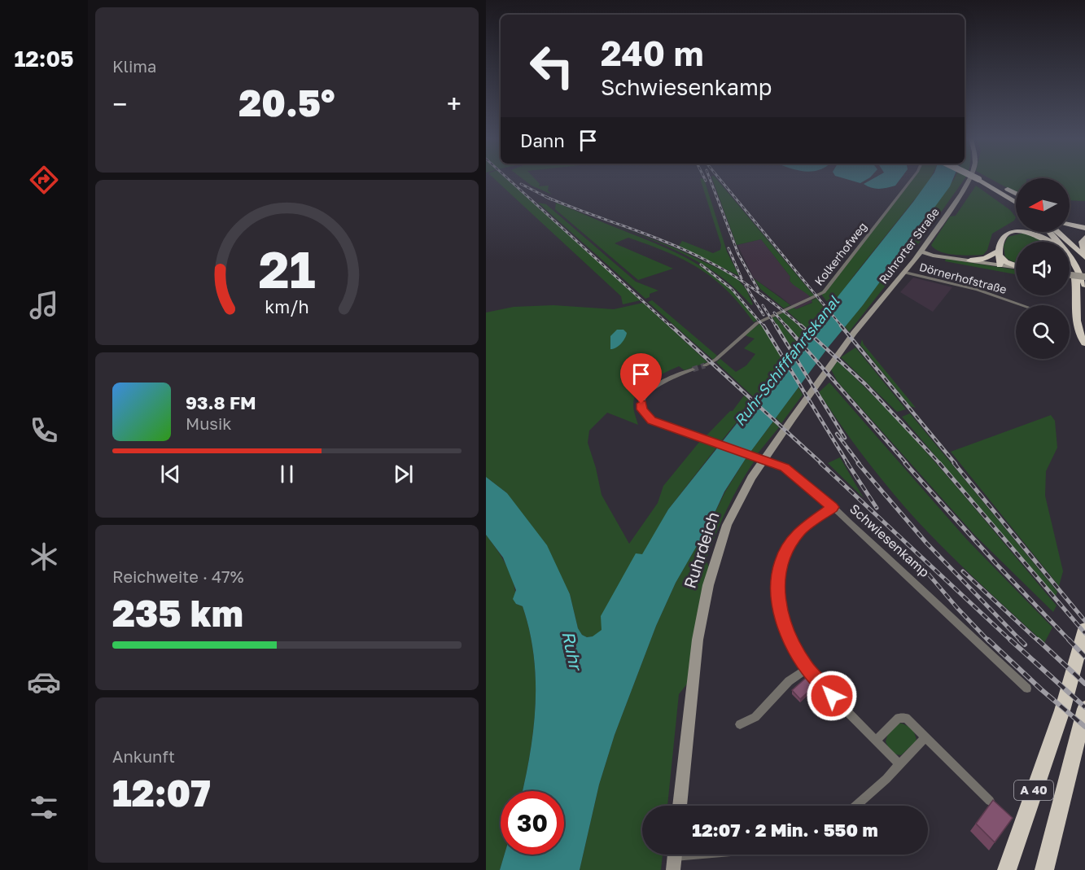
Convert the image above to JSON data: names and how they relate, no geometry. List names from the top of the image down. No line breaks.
{"streets":{"highway":["A 40"],"main road":["Ruhrorter Straße","Ruhrdeich"],"street":["Kolkerhofweg","Dörnerhofstraße","Schwiesenkamp"]},"crossings":[["Ruhrorter Straße","Dörnerhofstraße"],["Ruhrorter Straße","Ruhrdeich"]],"water":["Ruhr-Schifffahrtskanal","Ruhr"],"north":"left","page":{"tabs":"12:05","tile":["Klima",["Reichweite · 47%","235 km"],["Ankunft","12:07"]],"turn":["240 m","Schwiesenkamp"],"heat":["−","20.5°","+"],"then":"Dann","song":["93.8 FM","Musik"],"limit":"30","trip":"12:07 · 2 Min. · 550 m","gauge":["21","km/h"]}}
